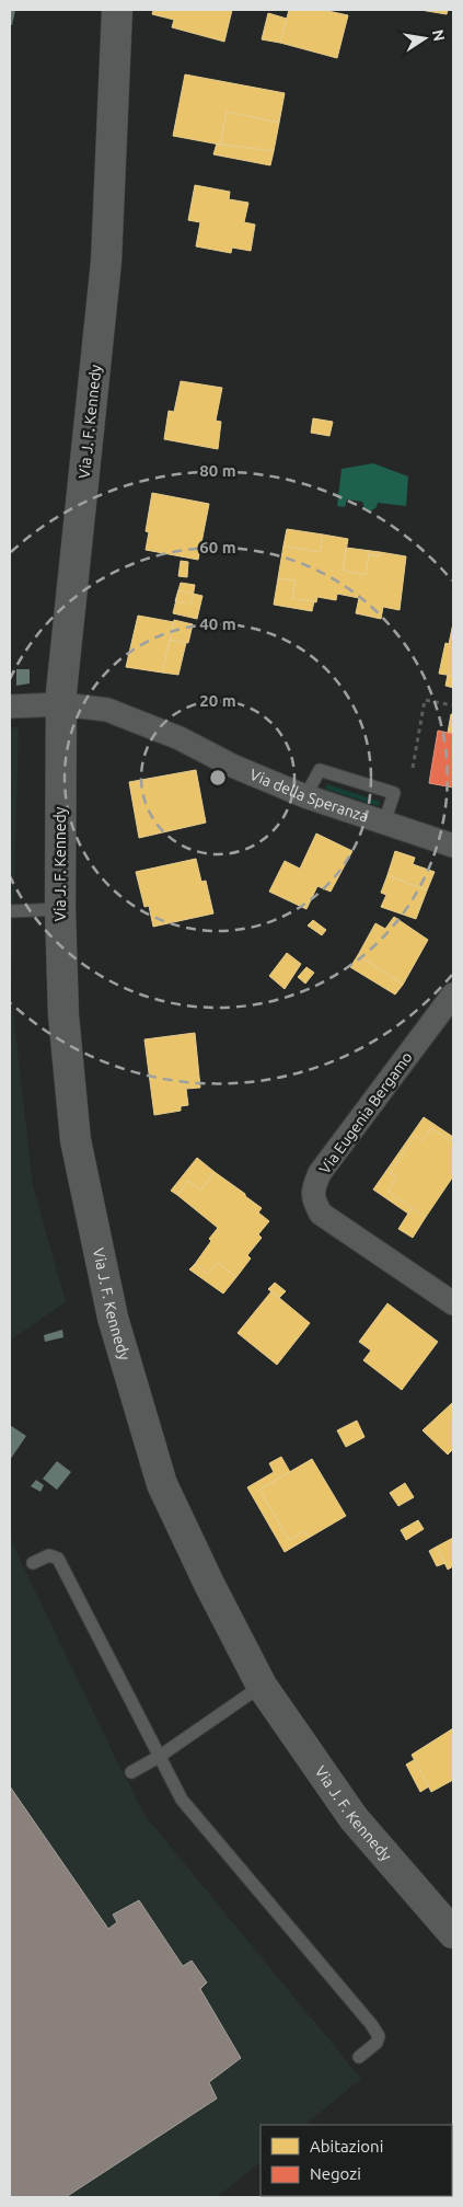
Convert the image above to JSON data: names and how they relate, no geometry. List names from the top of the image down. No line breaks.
{"streets":{"street":["Via J. F. Kennedy","Via della Speranza","Via Eugenia Bergamo"]},"crossings":[["Via J. F. Kennedy","Via della Speranza"]],"legend":["Abitazioni","Negozi"],"north":"right","rings":["80 m","60 m","40 m","20 m"]}
